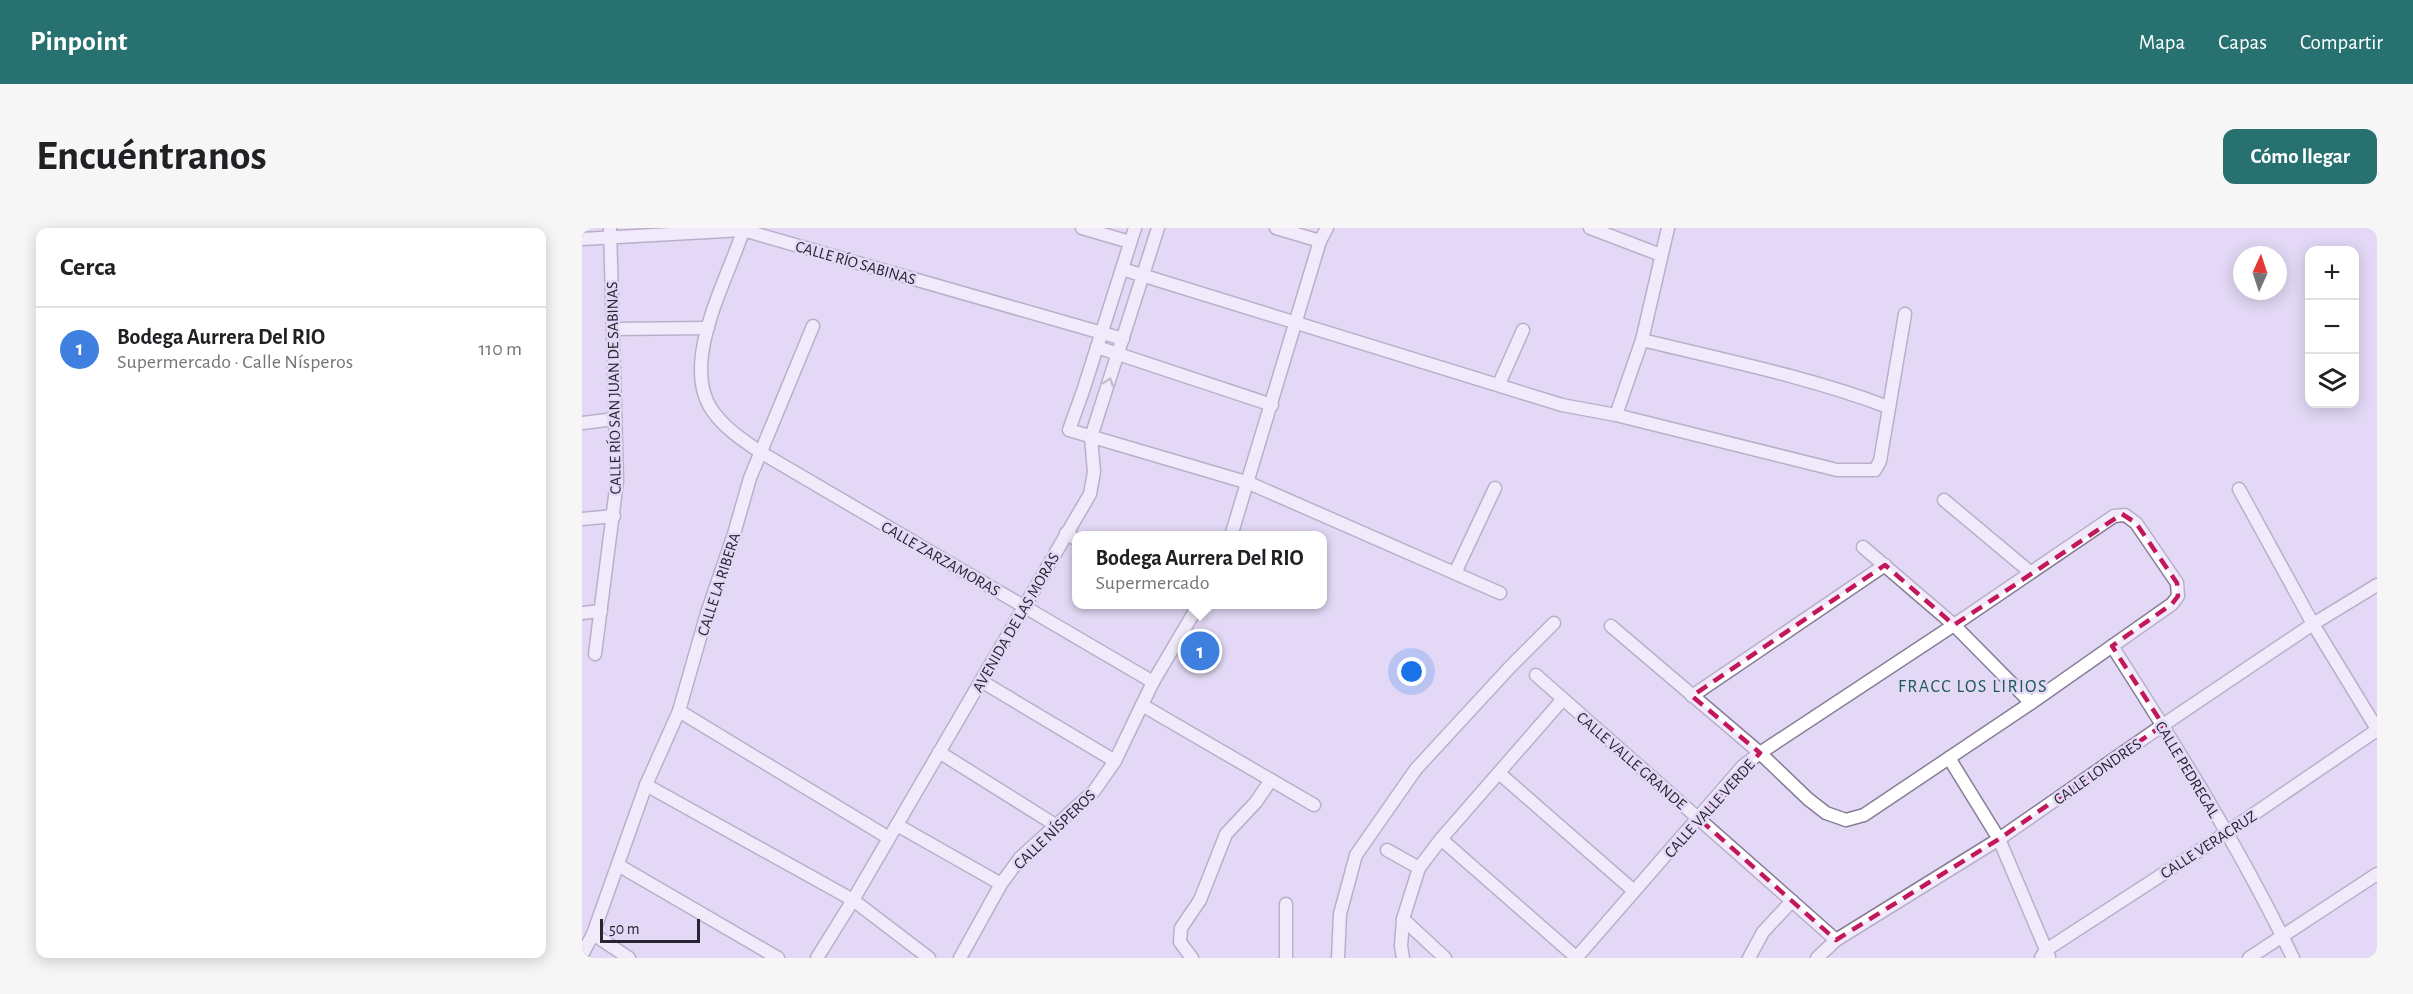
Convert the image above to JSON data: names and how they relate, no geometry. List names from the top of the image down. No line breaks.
{"streets":{"street":["CALLE RÍO SABINAS","CALLE RÍO SAN JUAN DE SABINAS","CALLE ZARZAMORAS","CALLE LA RIBERA","AVENIDA DE LAS MORAS","CALLE VALLE GRANDE","CALLE PEDREGAL","CALLE LONDRES","CALLE VALLE VERDE","CALLE NÍSPEROS","CALLE VERACRUZ"]},"crossings":[["CALLE RÍO SABINAS","CALLE RÍO SAN JUAN DE SABINAS"],["CALLE RÍO SABINAS","AVENIDA DE LAS MORAS"],["CALLE ZARZAMORAS","CALLE LA RIBERA"],["CALLE ZARZAMORAS","AVENIDA DE LAS MORAS"],["CALLE ZARZAMORAS","CALLE NÍSPEROS"],["CALLE VALLE GRANDE","CALLE LONDRES"],["CALLE VALLE GRANDE","CALLE VALLE VERDE"],["CALLE PEDREGAL","CALLE LONDRES"],["CALLE PEDREGAL","CALLE VALLE VERDE"],["CALLE PEDREGAL","CALLE VERACRUZ"]],"districts":["FRACC LOS LIRIOS"],"scale_bar":"50 m","north":"top","page":{"header":"Pinpoint","nav":["Mapa","Capas","Compartir"],"buttons":"Cómo llegar","title":"Encuéntranos","heading":"Cerca","map_buttons":["+","−"],"list":[{"mark":"1","name":"Bodega Aurrera Del RIO","note":"Supermercado · Calle Nísperos","value":"110 m"}],"popup":["Bodega Aurrera Del RIO","Supermercado"],"pins":"1","scale":"50 m"}}
